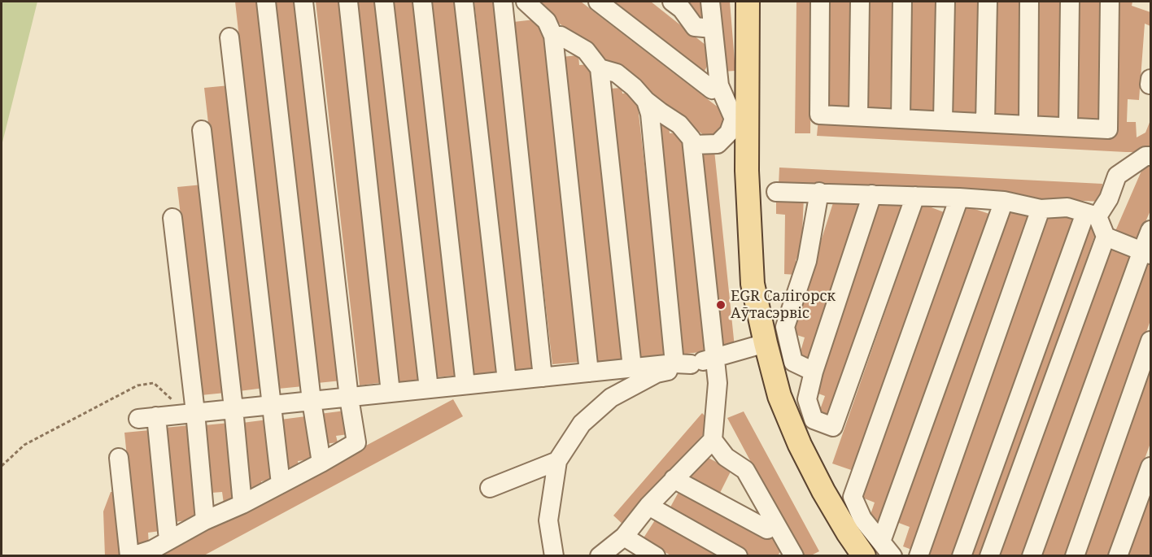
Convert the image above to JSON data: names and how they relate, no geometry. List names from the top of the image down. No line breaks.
{"places":["EGR Салігорск Аўтасэрвіс"]}
